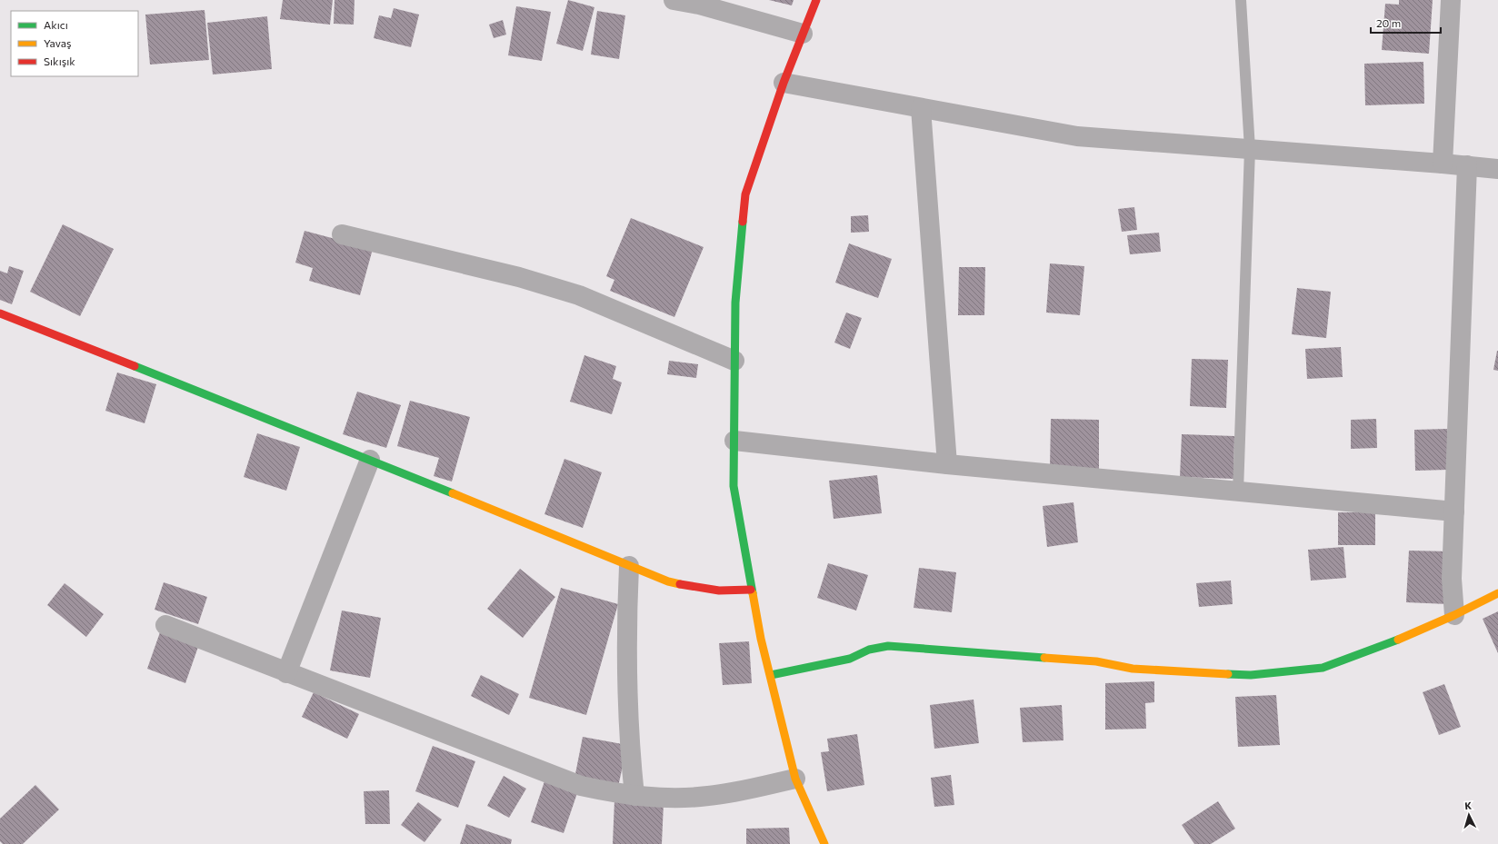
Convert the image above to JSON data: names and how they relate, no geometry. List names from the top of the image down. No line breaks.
{"legend":["Akıcı","Yavaş","Sıkışık"],"scale_bar":"20 m","north":"top"}
